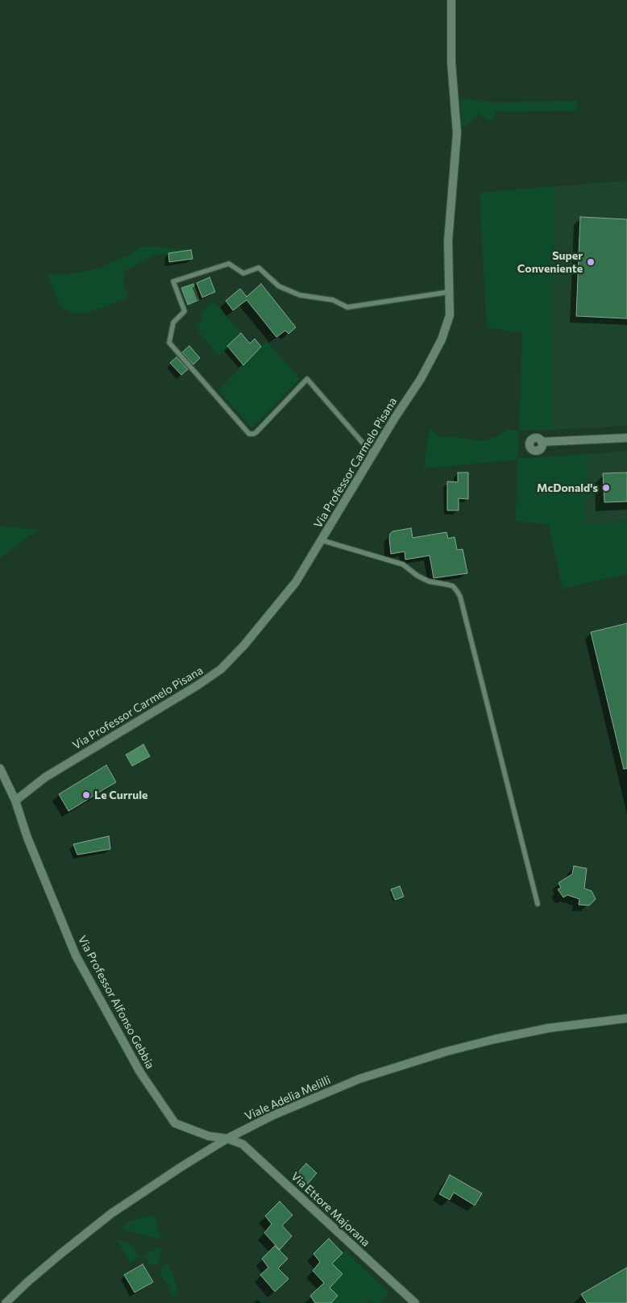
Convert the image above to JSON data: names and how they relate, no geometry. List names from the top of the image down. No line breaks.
{"streets":{"street":["Via Professor Carmelo Pisana","Via Professor Alfonso Gebbia","Viale Adelia Melilli","Via Ettore Majorana"]},"crossings":[["Via Professor Carmelo Pisana","Via Professor Alfonso Gebbia"],["Via Professor Alfonso Gebbia","Viale Adelia Melilli"],["Via Professor Alfonso Gebbia","Via Ettore Majorana"],["Viale Adelia Melilli","Via Ettore Majorana"]],"places":["Super Conveniente","McDonald's","Le Currule"]}
